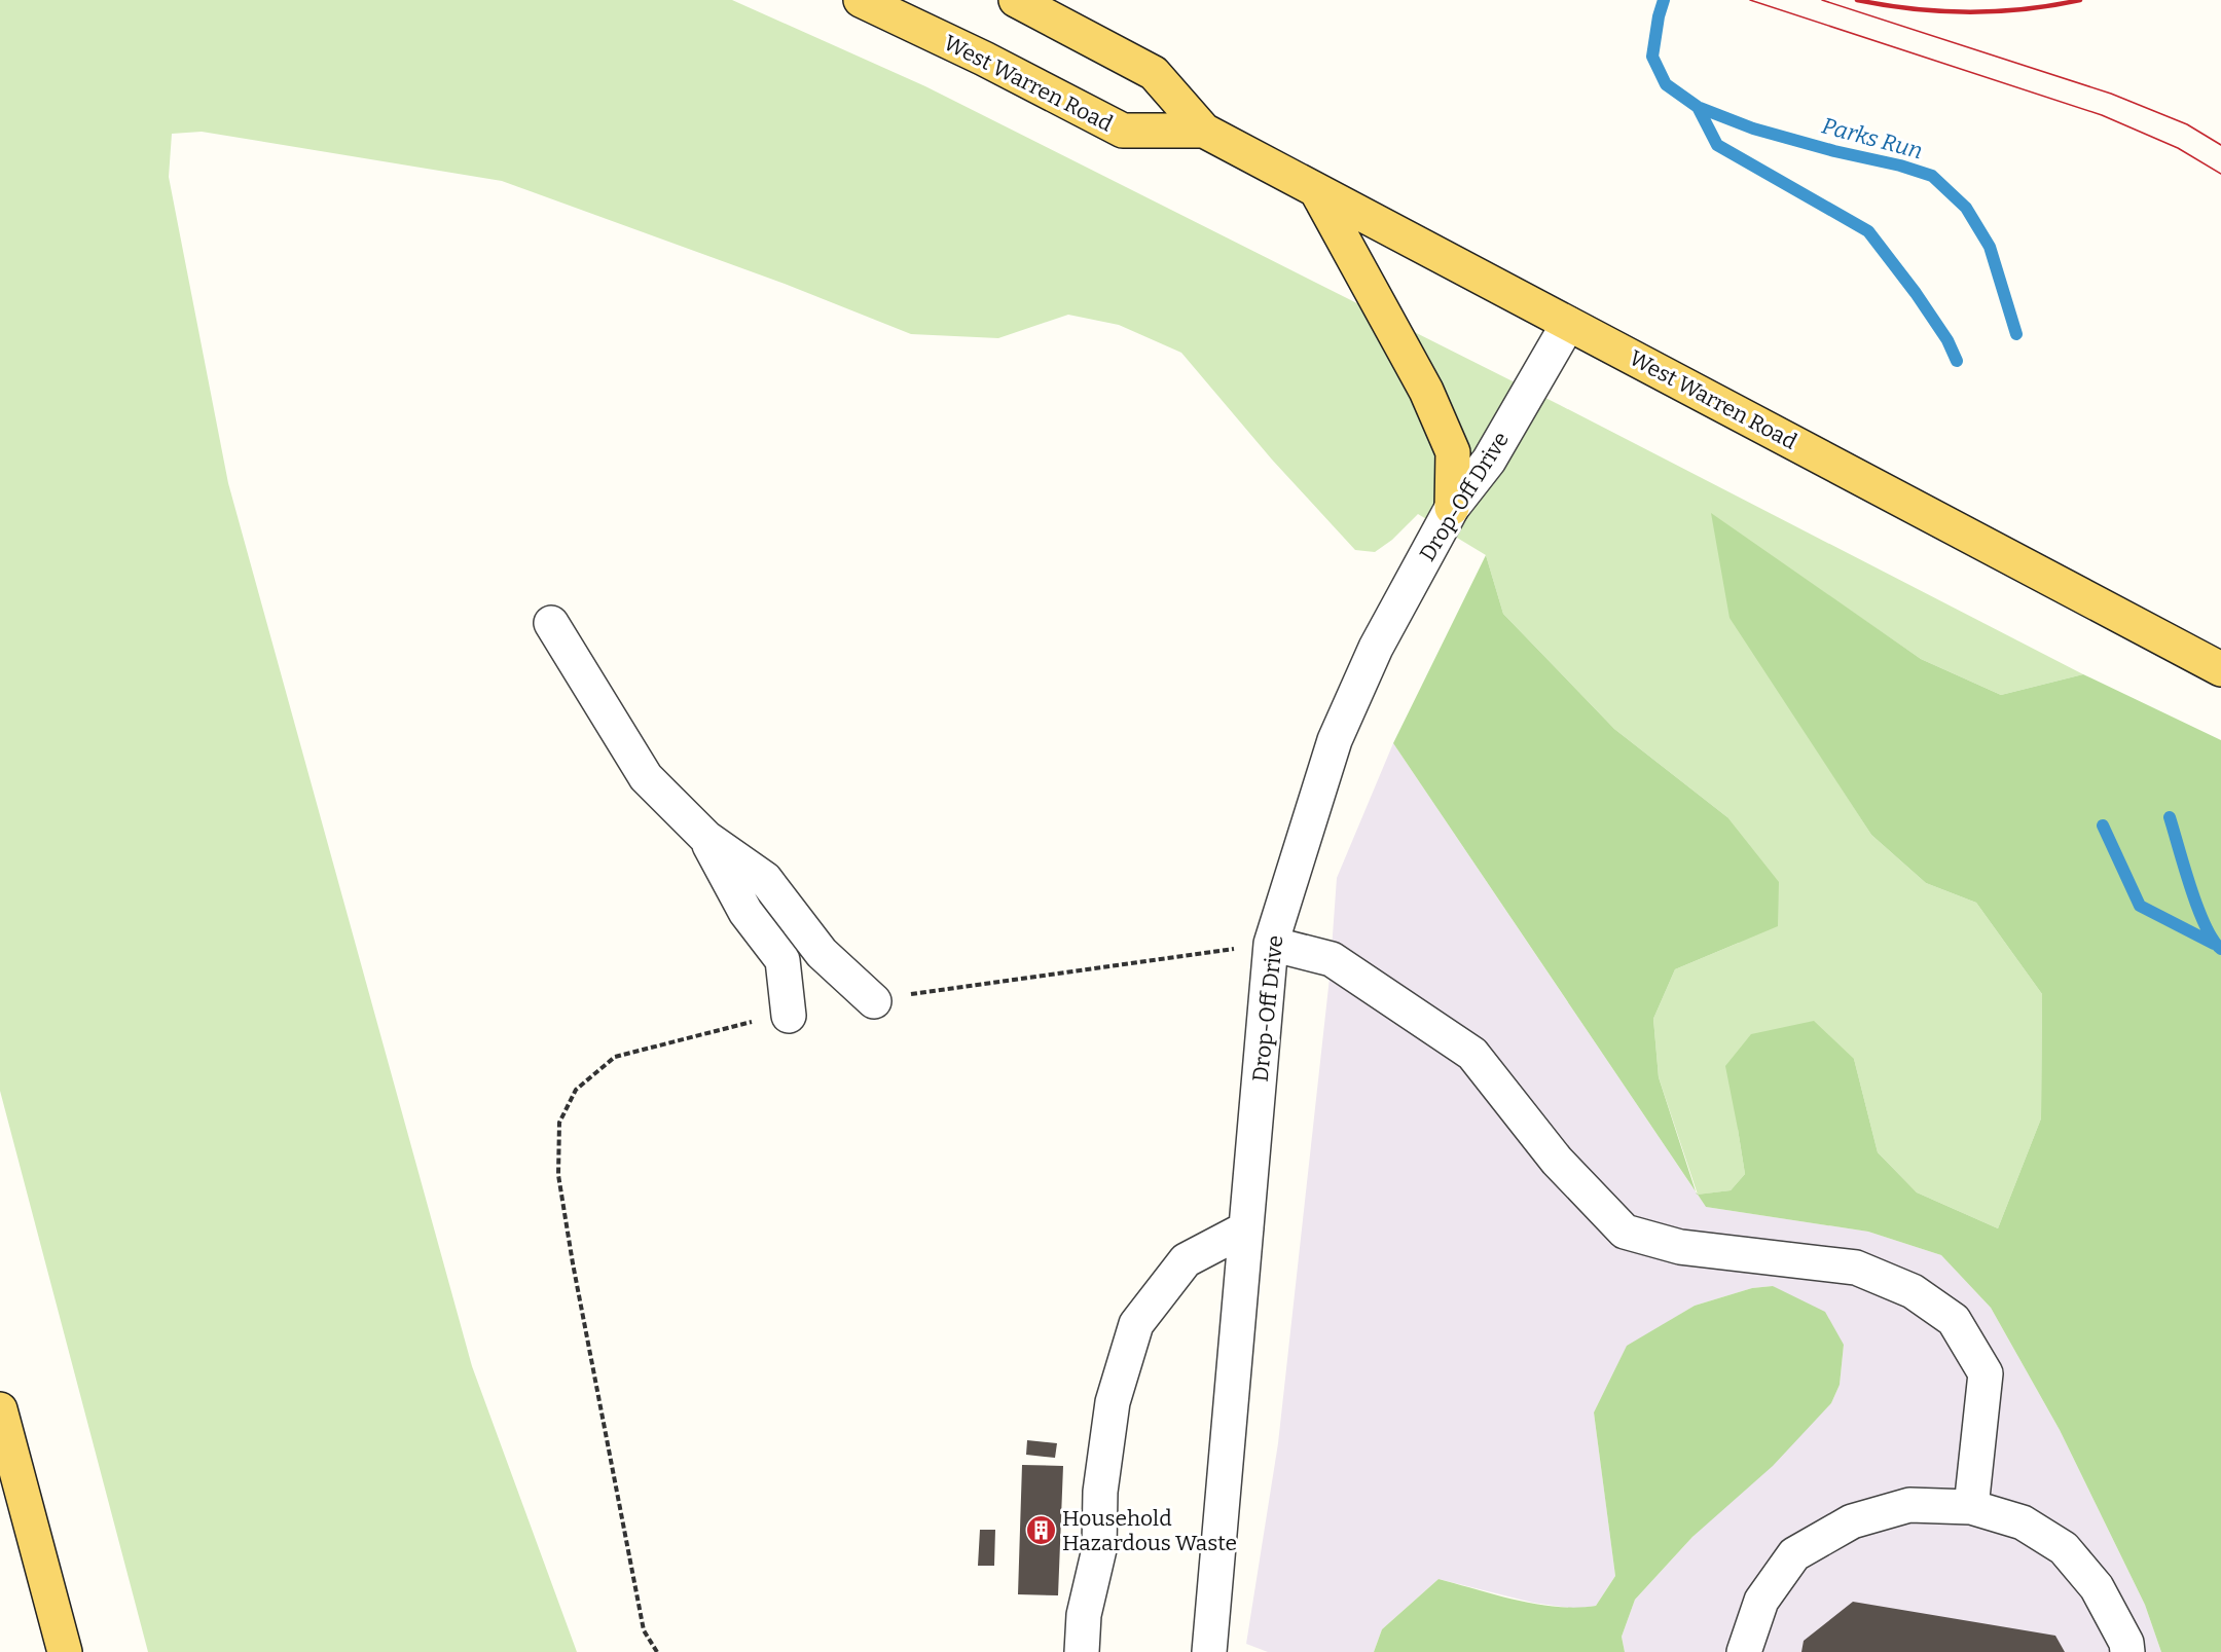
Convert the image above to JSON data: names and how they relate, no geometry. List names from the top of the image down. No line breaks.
{"streets":{"main road":["West Warren Road"],"street":["Drop-Off Drive"]},"crossings":[["West Warren Road","Drop-Off Drive"]],"water":["Parks Run"],"places":{"building":["Household Hazardous Waste"]}}
